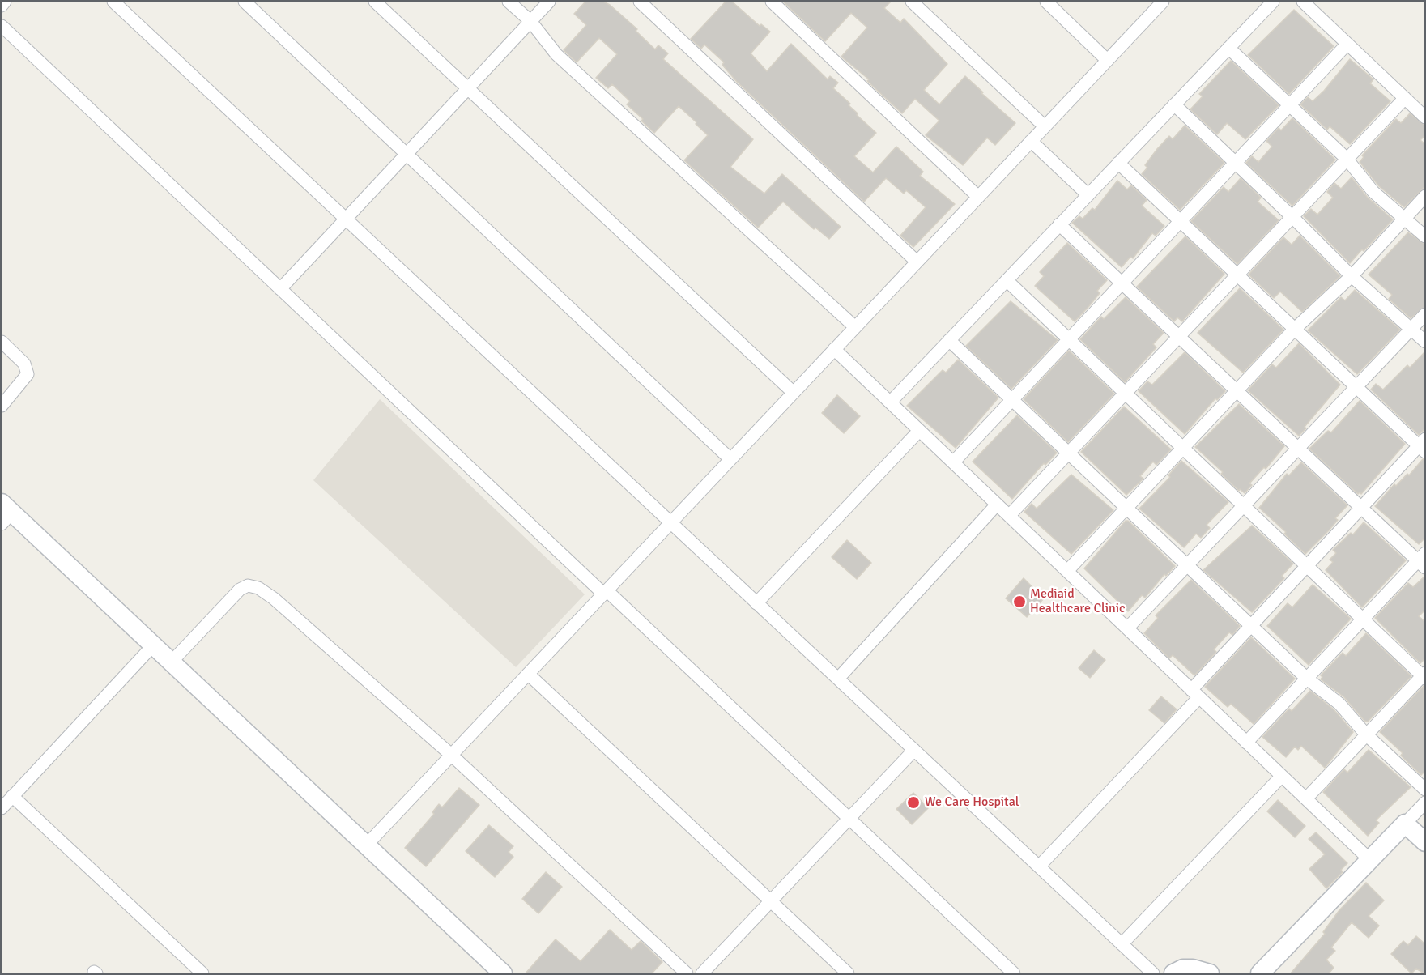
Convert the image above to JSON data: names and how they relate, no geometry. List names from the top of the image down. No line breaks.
{"places":["Mediaid Healthcare Clinic","We Care Hospital"]}
